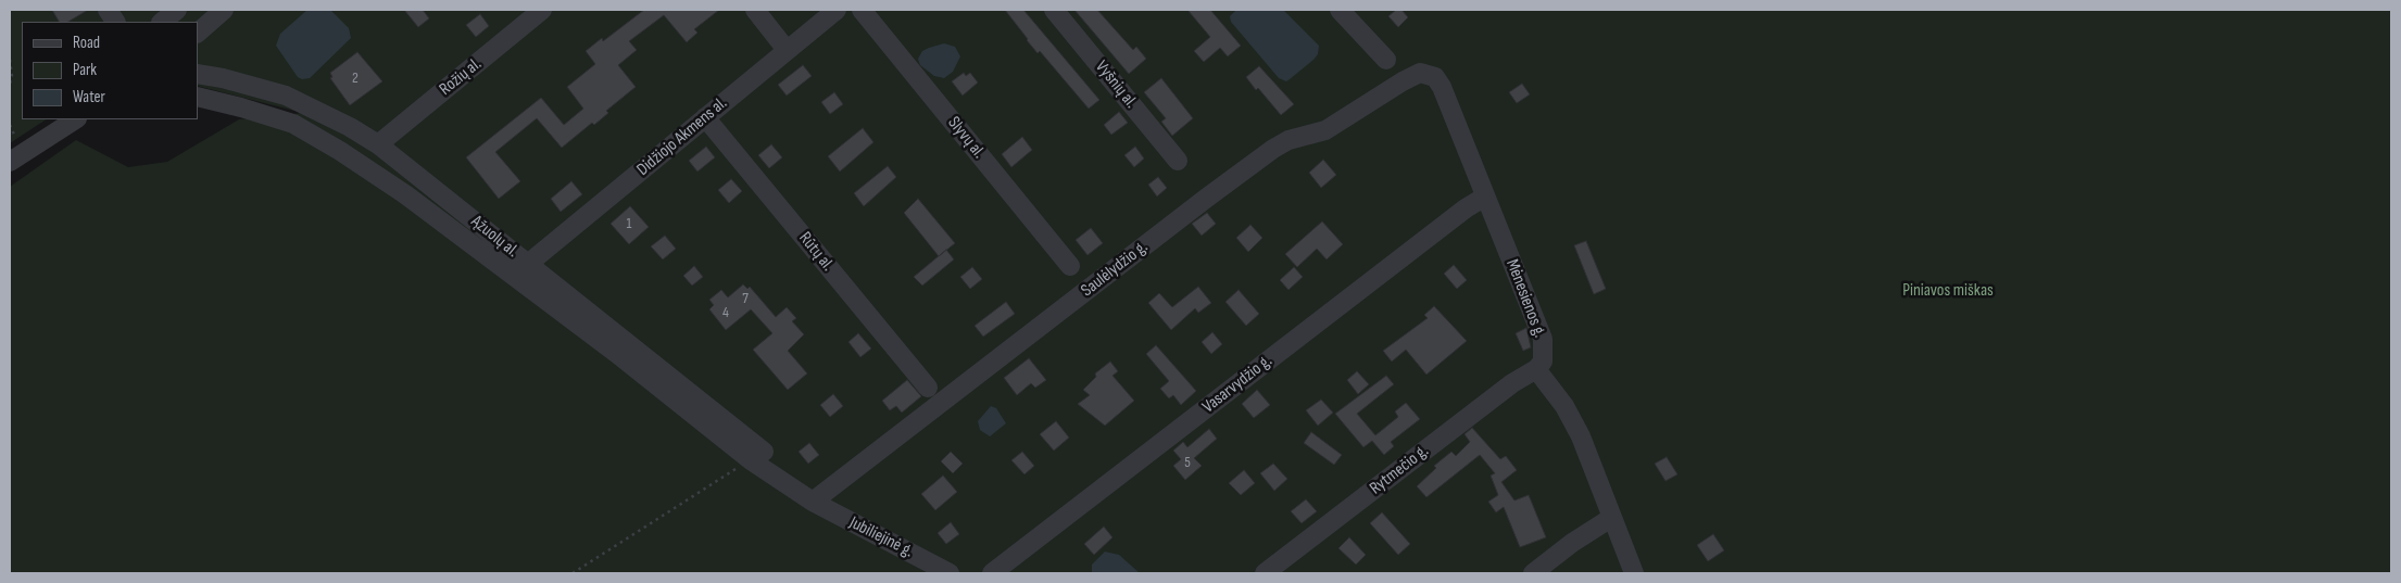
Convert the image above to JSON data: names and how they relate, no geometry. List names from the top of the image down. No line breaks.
{"streets":{"street":["Rožių al.","Vyšnių al.","Didžiojo Akmens al.","Slyvų al.","Ąžuolų al.","Rūtų al.","Saulėlydžio g.","Mėnesienos g.","Vasarvydžio g.","Rytmečio g.","Jubiliejinė g."]},"crossings":[["Rožių al.","Ąžuolų al."],["Didžiojo Akmens al.","Ąžuolų al."],["Didžiojo Akmens al.","Rūtų al."],["Ąžuolų al.","Jubiliejinė g."],["Saulėlydžio g.","Mėnesienos g."],["Saulėlydžio g.","Jubiliejinė g."],["Mėnesienos g.","Vasarvydžio g."],["Mėnesienos g.","Rytmečio g."]],"parks":["Piniavos miškas"],"house_numbers":["2","1","7","4","5"],"legend":["Road","Park","Water"]}
